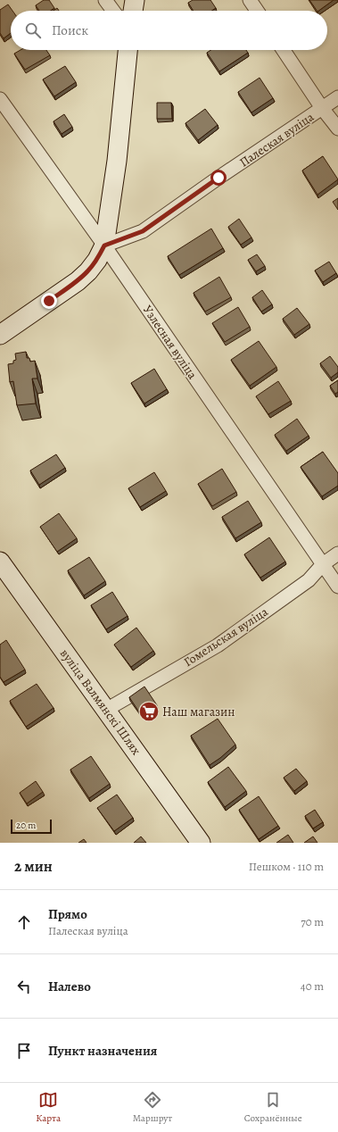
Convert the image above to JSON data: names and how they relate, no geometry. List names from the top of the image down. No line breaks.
{"streets":{"main road":["вуліца Валмянскі Шлях"],"street":["Палеская вуліца","Узлесная вуліца","Гомельская вуліца"]},"crossings":[["Палеская вуліца","Узлесная вуліца"],["Узлесная вуліца","Гомельская вуліца"],["Гомельская вуліца","вуліца Валмянскі Шлях"]],"places":{"supermarket":["Наш магазин"]},"scale_bar":"20 m","page":{"search":"Поиск","scale":"20 m","heading":["2 мин","Пешком · 110 m"],"list":[["Прямо","Палеская вуліца","70 m"],["Налево","40 m"],"Пункт назначения"],"nav":["Карта","Маршрут","Сохранённые"]}}
